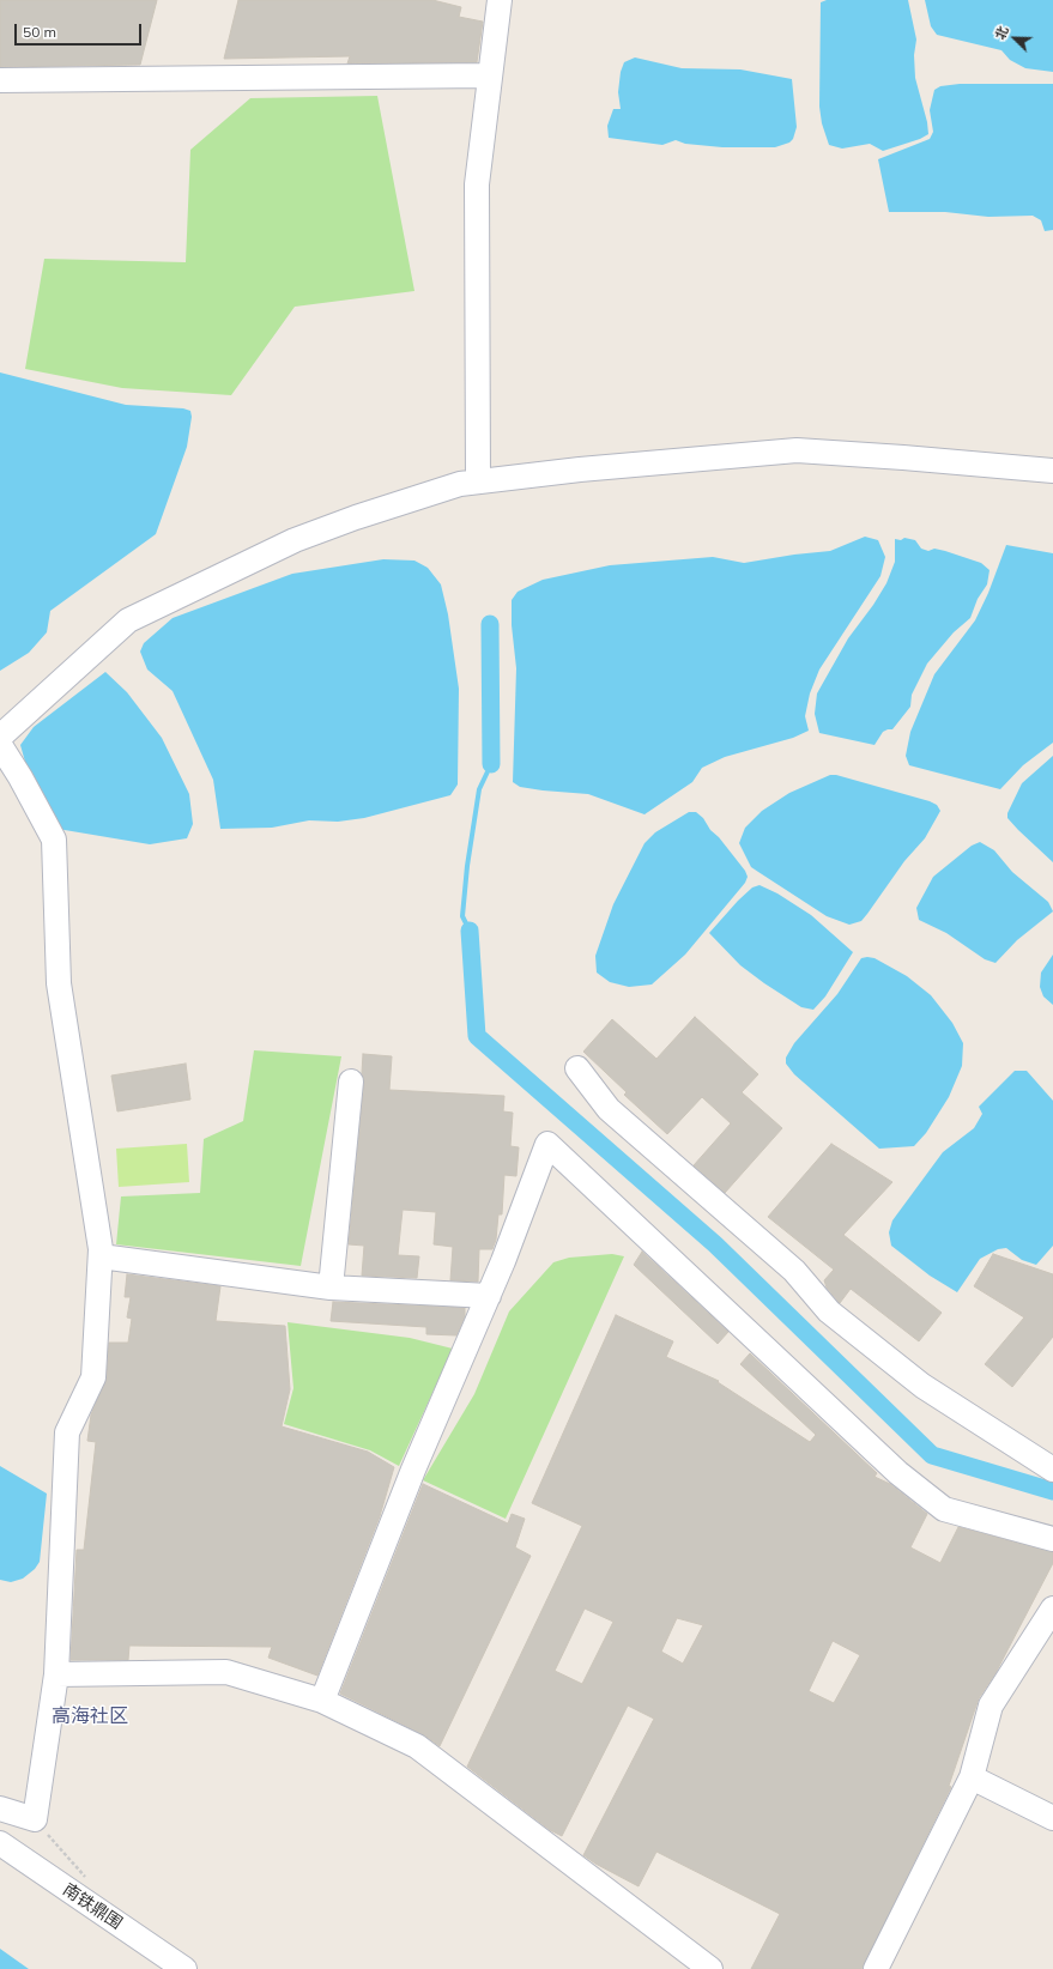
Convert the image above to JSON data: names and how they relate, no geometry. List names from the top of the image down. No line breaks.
{"streets":{"street":["南铁鼎围"]},"districts":["高海社区"],"scale_bar":"50 m","north":"top left"}
